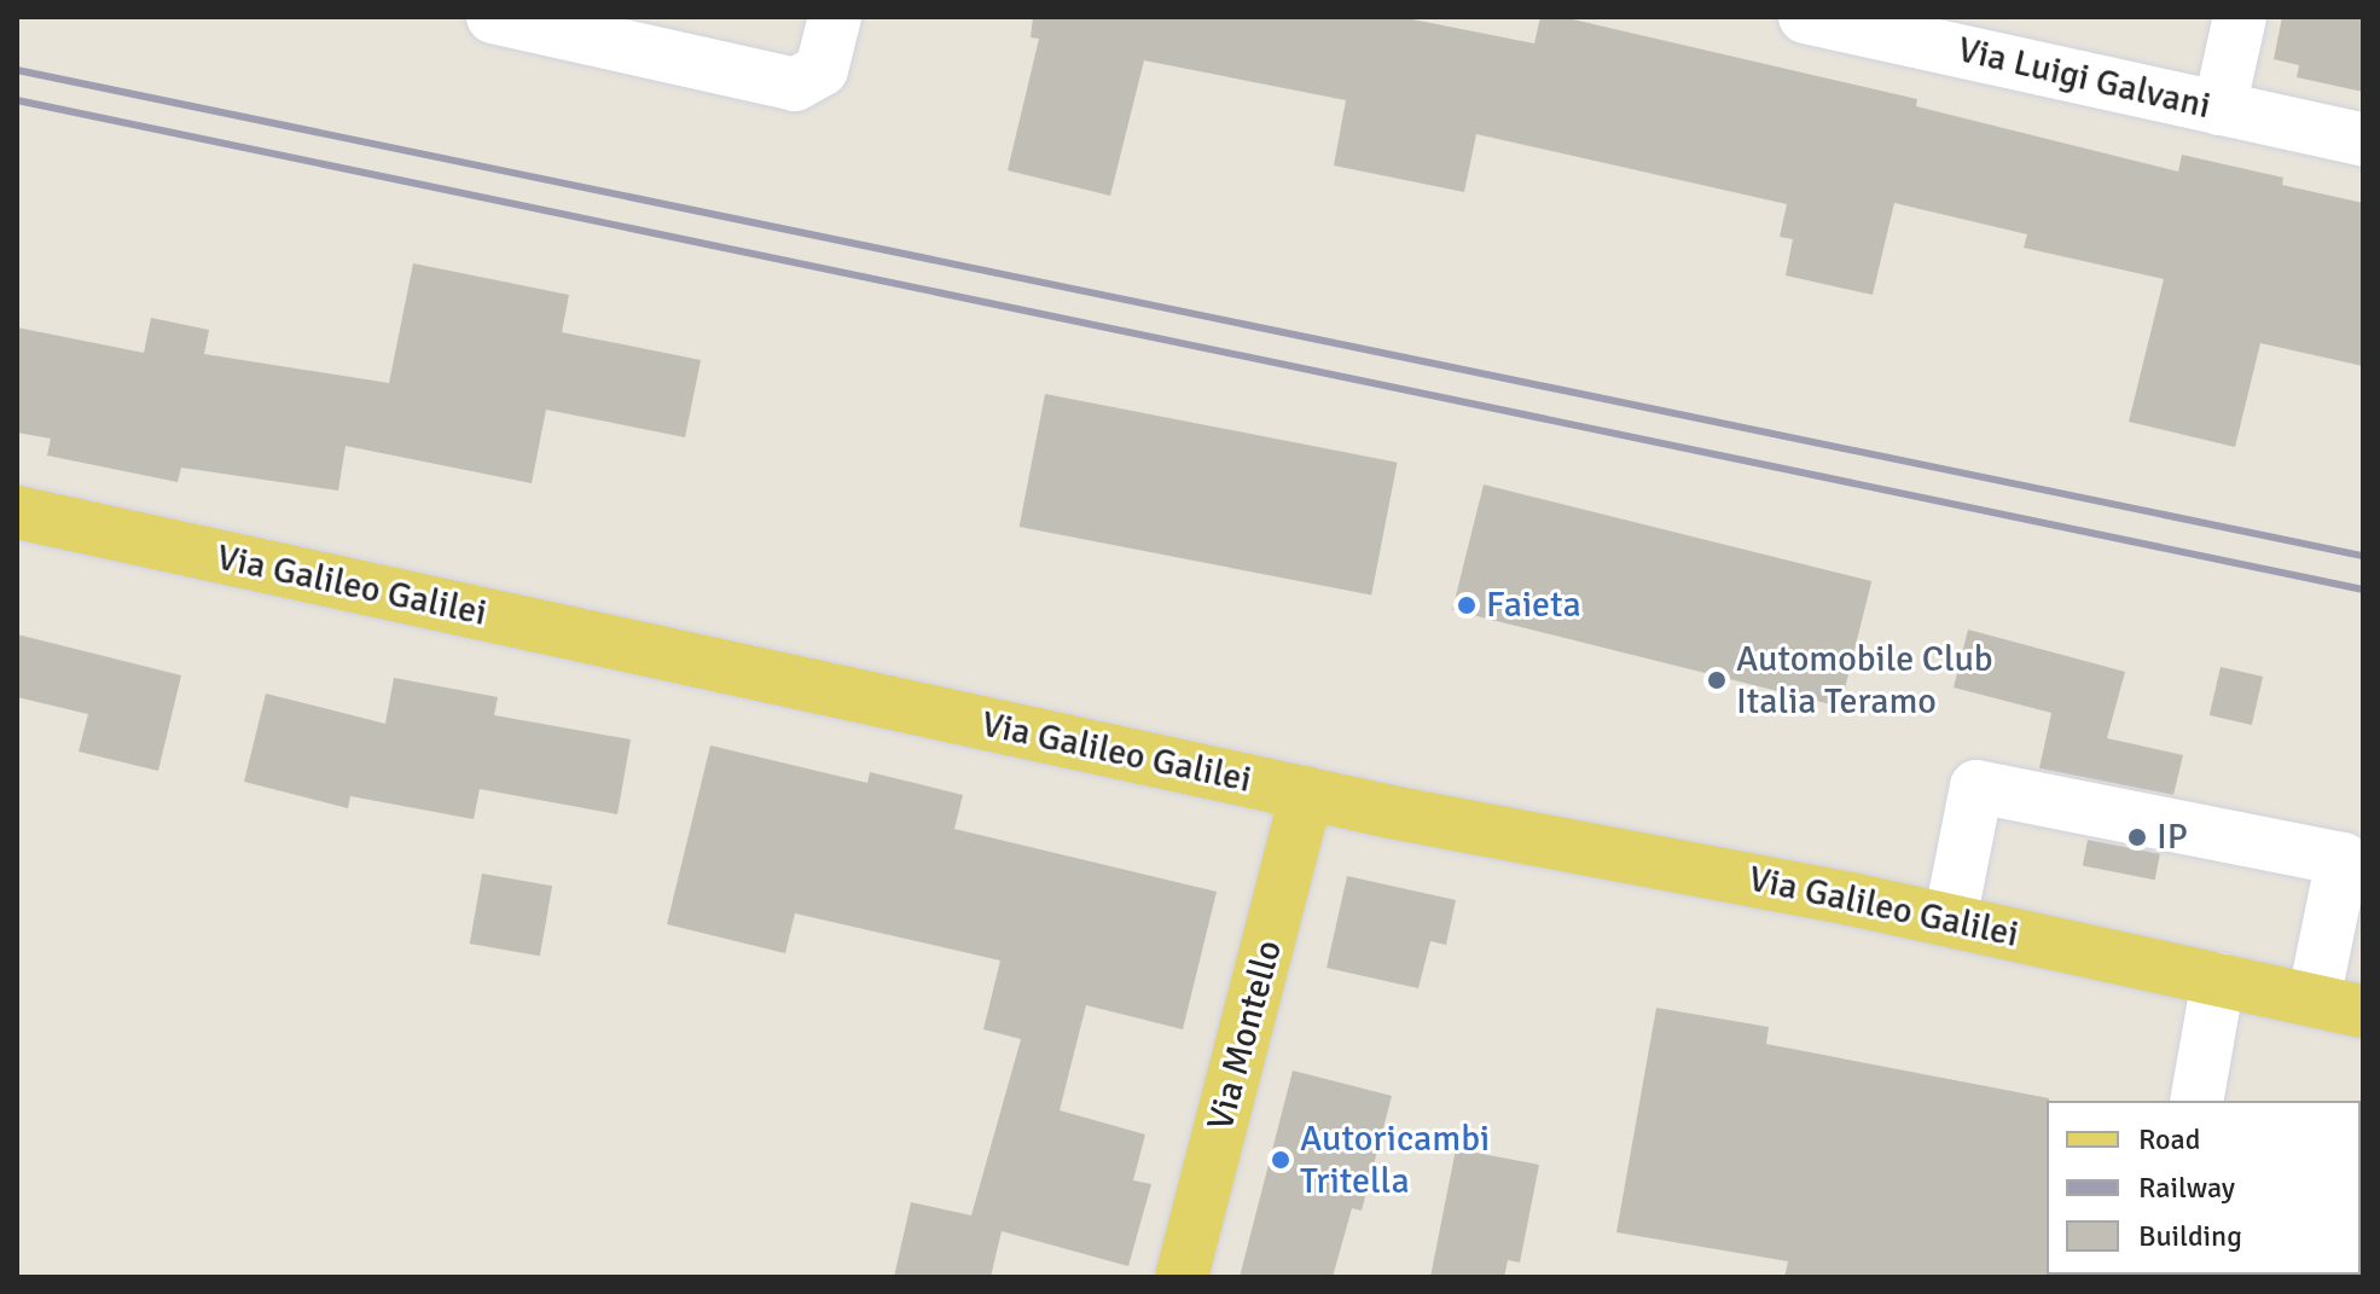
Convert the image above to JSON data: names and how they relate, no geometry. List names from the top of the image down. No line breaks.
{"streets":{"main road":["Via Galileo Galilei","Via Montello"],"street":["Via Luigi Galvani"]},"crossings":[["Via Galileo Galilei","Via Montello"]],"places":["Faieta","Automobile Club Italia Teramo","IP","Autoricambi Tritella"],"legend":["Road","Railway","Building"]}
